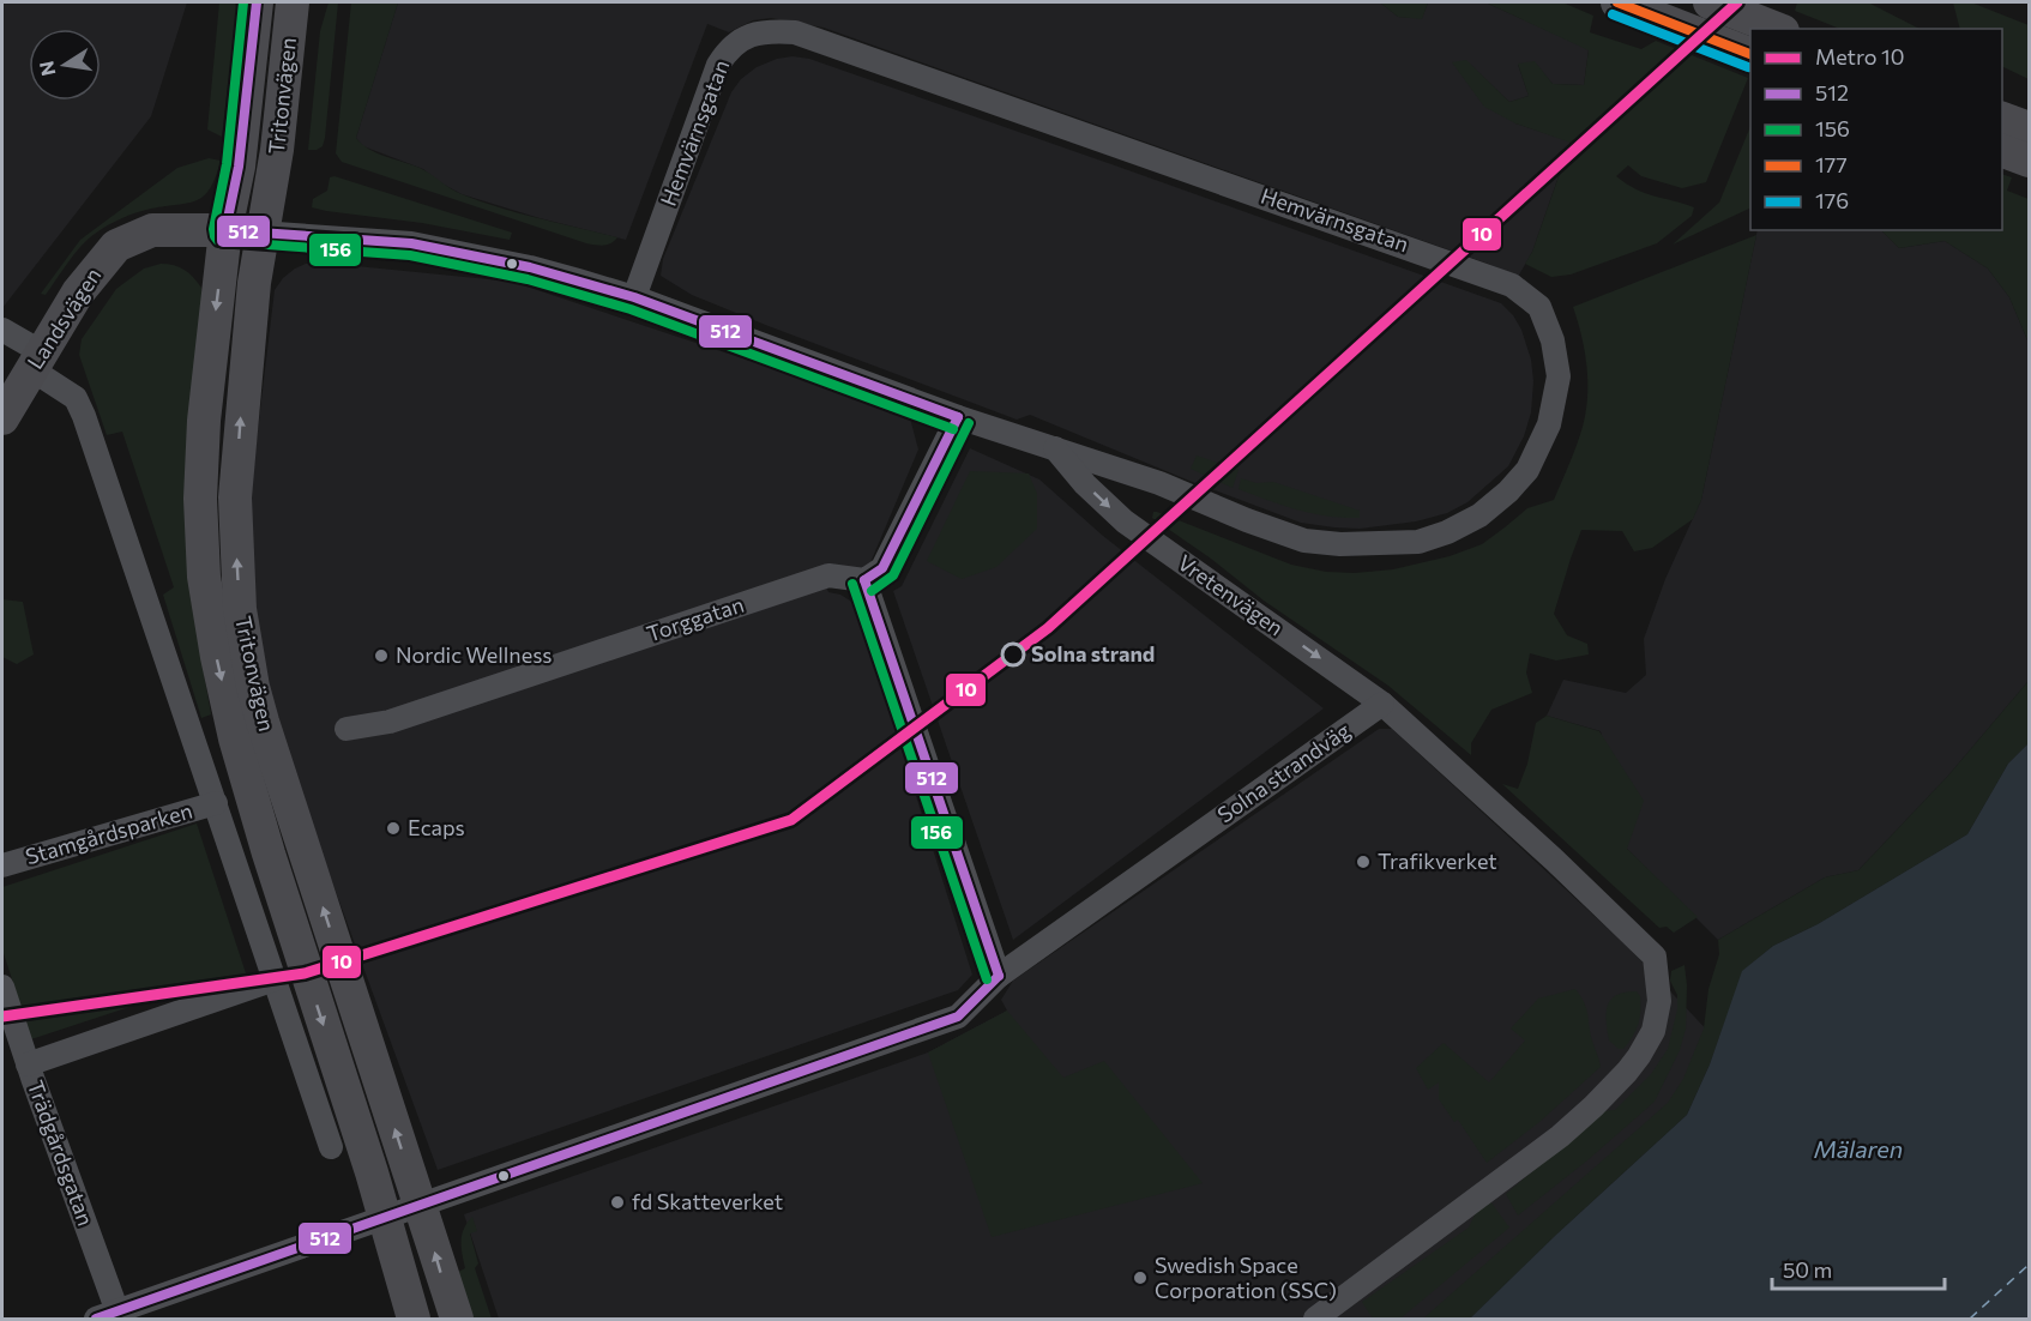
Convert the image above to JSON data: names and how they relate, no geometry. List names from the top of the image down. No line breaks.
{"streets":{"street":["Tritonvägen","Hemvärnsgatan","Landsvägen","Vretenvägen","Torggatan","Solna strandväg","Stamgårdsparken","Trädgårdsgatan"]},"crossings":[["Tritonvägen","Landsvägen"],["Tritonvägen","Solna strandväg"],["Hemvärnsgatan","Vretenvägen"],["Vretenvägen","Solna strandväg"],["Solna strandväg","Trädgårdsgatan"]],"one_way":["Vretenvägen"],"water":["Mälaren"],"places":["Solna strand","Nordic Wellness","Ecaps","Trafikverket","fd Skatteverket","Swedish Space Corporation (SSC)"],"lines":["metro line 10","transit line 512","transit line 156","transit line 177","transit line 176"],"legend":["Metro 10","512","156","177","176"],"scale_bar":"50 m","north":"left"}
